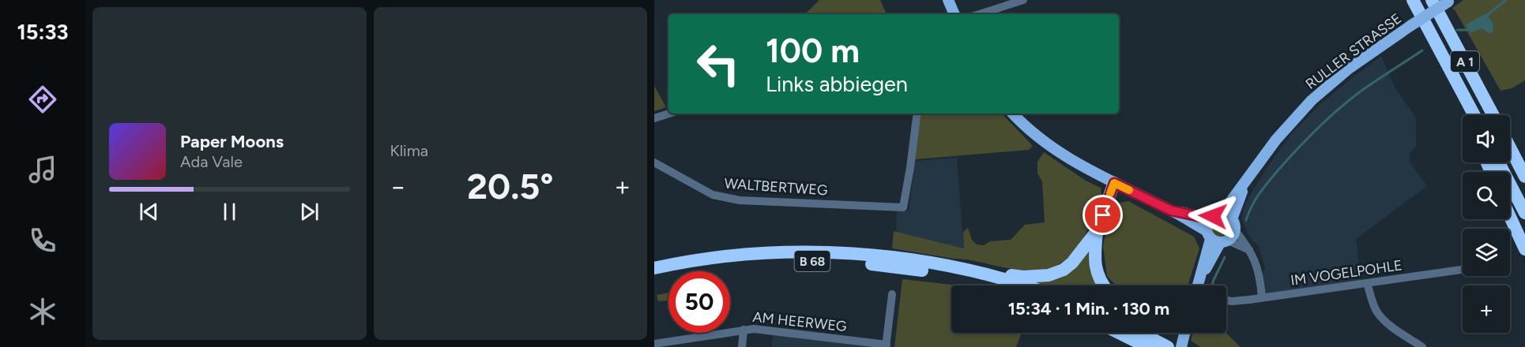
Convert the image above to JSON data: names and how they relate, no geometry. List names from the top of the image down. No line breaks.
{"streets":{"highway":["A 1","B 68"],"main road":["RULLER STRASSE"],"street":["WALTBERTWEG","IM VOGELPOHLE","AM HEERWEG"]},"page":{"tabs":"15:33","tile":"Klima","turn":["100 m","Links abbiegen"],"map_buttons":"+","song":["Paper Moons","Ada Vale"],"heat":["−","20.5°","+"],"limit":"50","trip":"15:34 · 1 Min. · 130 m"}}
